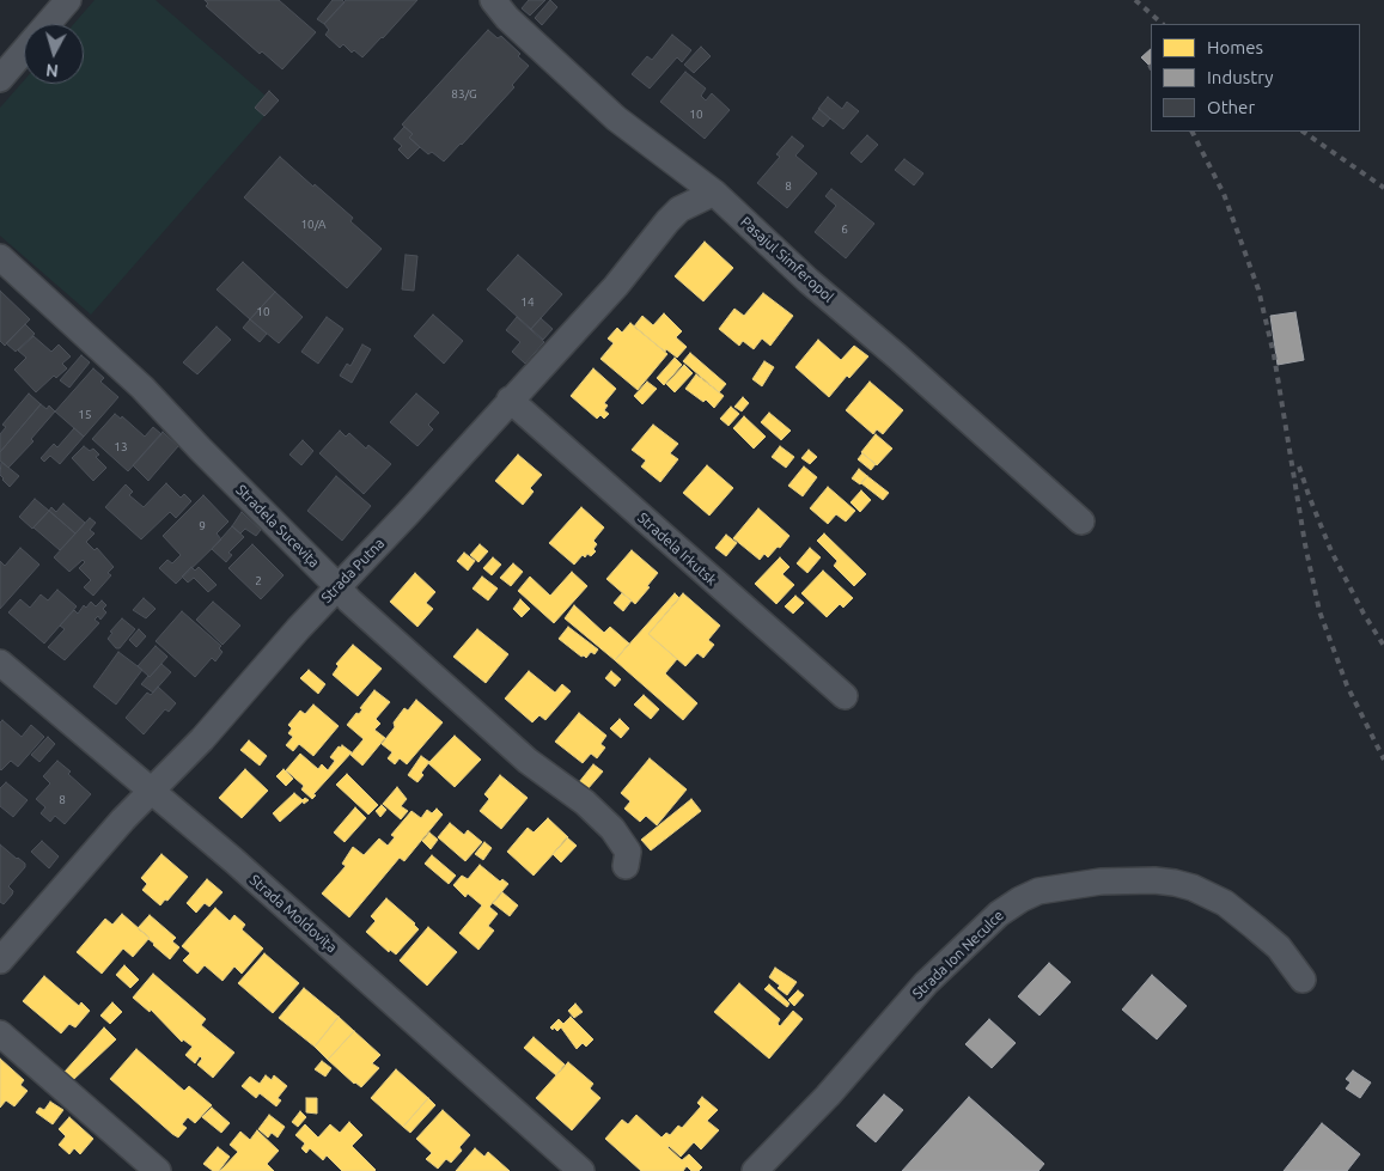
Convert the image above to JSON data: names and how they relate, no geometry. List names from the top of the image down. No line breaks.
{"streets":{"street":["Pasajul Simferopol","Stradela Sucevița","Stradela Irkutsk","Strada Putna","Strada Moldovița","Strada Ion Neculce"]},"crossings":[["Pasajul Simferopol","Strada Putna"],["Stradela Sucevița","Strada Putna"],["Stradela Irkutsk","Strada Putna"],["Strada Putna","Strada Moldovița"]],"house_numbers":["83/G","10","8","10/A","6","14","10","15","13","9","2","8"],"legend":["Homes","Industry","Other"],"north":"bottom"}
